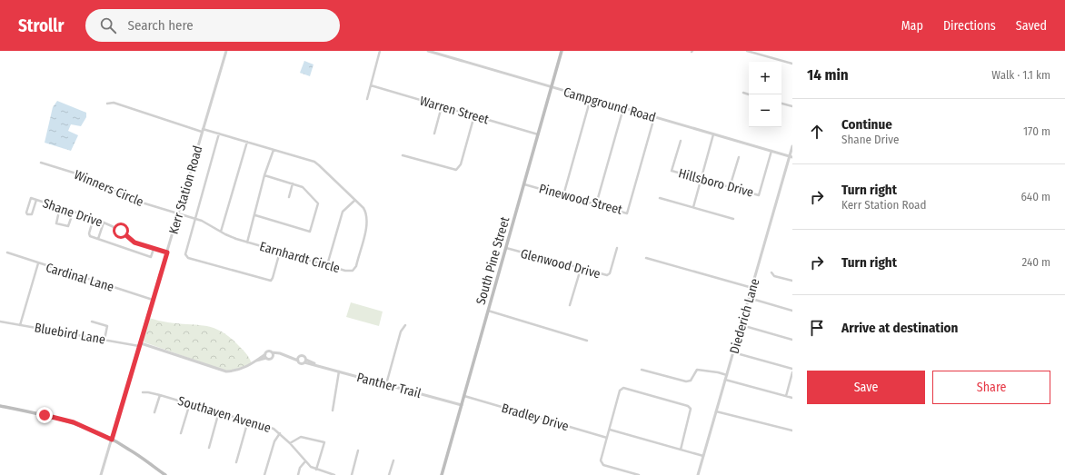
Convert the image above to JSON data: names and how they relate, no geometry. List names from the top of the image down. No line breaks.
{"streets":{"main road":["South Pine Street"],"street":["Campground Road","Warren Street","Hillsboro Drive","Winners Circle","Kerr Station Road","Pinewood Street","Shane Drive","Earnhardt Circle","Glenwood Drive","Cardinal Lane","Diederich Lane","Bluebird Lane","Panther Trail","Southaven Avenue","Bradley Drive"]},"crossings":[["Campground Road","Hillsboro Drive"],["Campground Road","Pinewood Street"],["Campground Road","South Pine Street"],["Campground Road","Diederich Lane"],["Warren Street","South Pine Street"],["Winners Circle","Kerr Station Road"],["Winners Circle","Earnhardt Circle"],["Kerr Station Road","Shane Drive"],["Kerr Station Road","Earnhardt Circle"],["Kerr Station Road","Cardinal Lane"],["Kerr Station Road","Bluebird Lane"],["Pinewood Street","South Pine Street"],["South Pine Street","Glenwood Drive"],["South Pine Street","Panther Trail"],["South Pine Street","Bradley Drive"]],"page":{"header":"Strollr","search":"Search here","nav":["Map","Directions","Saved"],"heading":["14 min","Walk · 1.1 km"],"map_buttons":["+","−"],"list":[["Continue","Shane Drive","170 m"],["Turn right","Kerr Station Road","640 m"],["Turn right","240 m"],"Arrive at destination"],"buttons":["Save","Share"]}}
